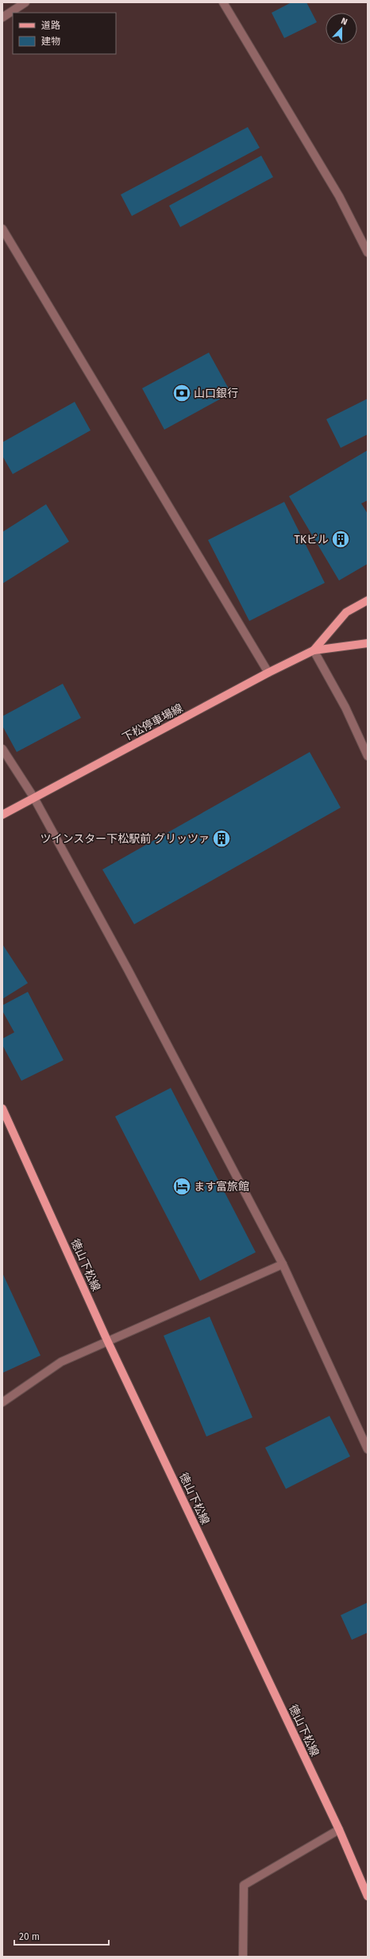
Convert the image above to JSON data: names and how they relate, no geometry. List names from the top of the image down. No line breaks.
{"streets":{"main road":["下松停車場線","徳山下松線"]},"places":{"bank":["山口銀行"],"building":["TKビル","ツインスター下松駅前 グリッツァ"],"hotel":["ます富旅館"]},"legend":["道路","建物"],"scale_bar":"20 m","north":"top"}
